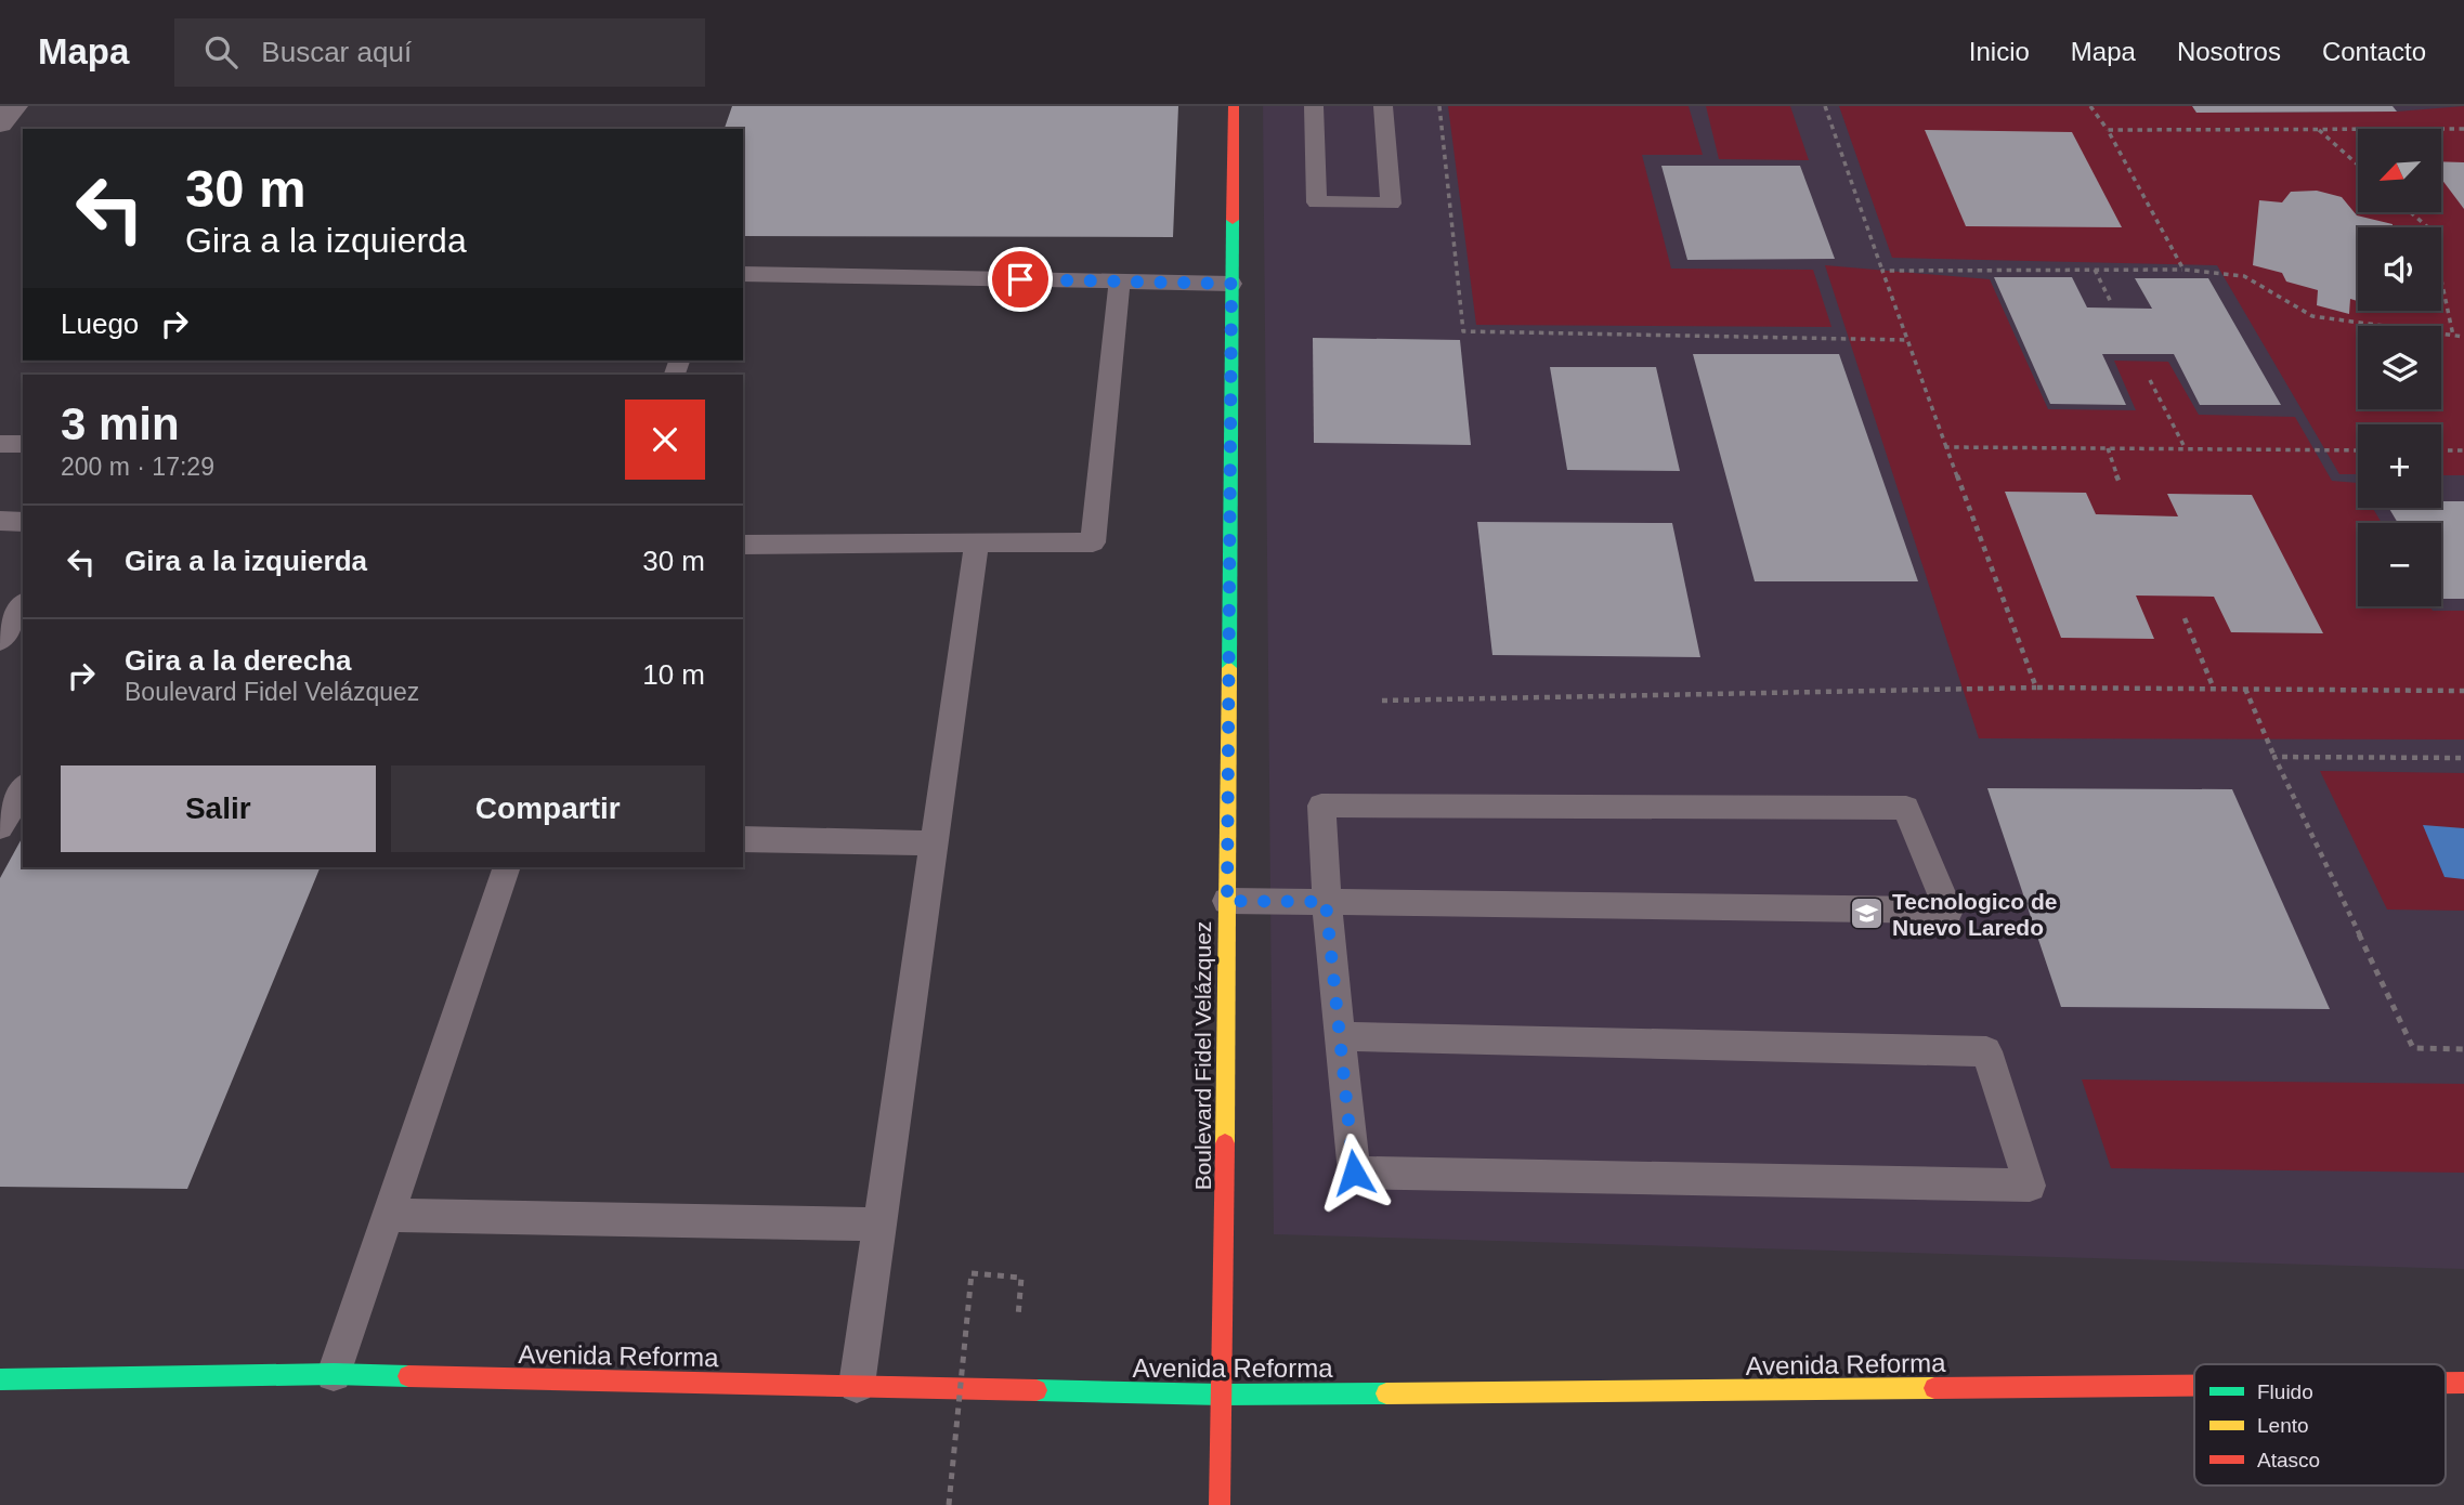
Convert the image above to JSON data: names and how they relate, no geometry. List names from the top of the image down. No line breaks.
{"streets":{"main road":["Boulevard Fidel Velázquez","Avenida Reforma"]},"crossings":[["Boulevard Fidel Velázquez","Avenida Reforma"]],"places":{"school or university":["Tecnologico de Nuevo Laredo"]},"legend":["Fluido","Lento","Atasco"],"north":"bottom left","page":{"header":"Mapa","search":"Buscar aquí","nav":["Inicio","Mapa","Nosotros","Contacto"],"map_buttons":["+","−"],"turn":["30 m","Gira a la izquierda"],"then":"Luego","heading":["3 min","200 m · 17:29"],"list":[{"name":"Gira a la izquierda","value":"30 m"},{"name":"Gira a la derecha","note":"Boulevard Fidel Velázquez","value":"10 m"}],"buttons":["Salir","Compartir"]}}
